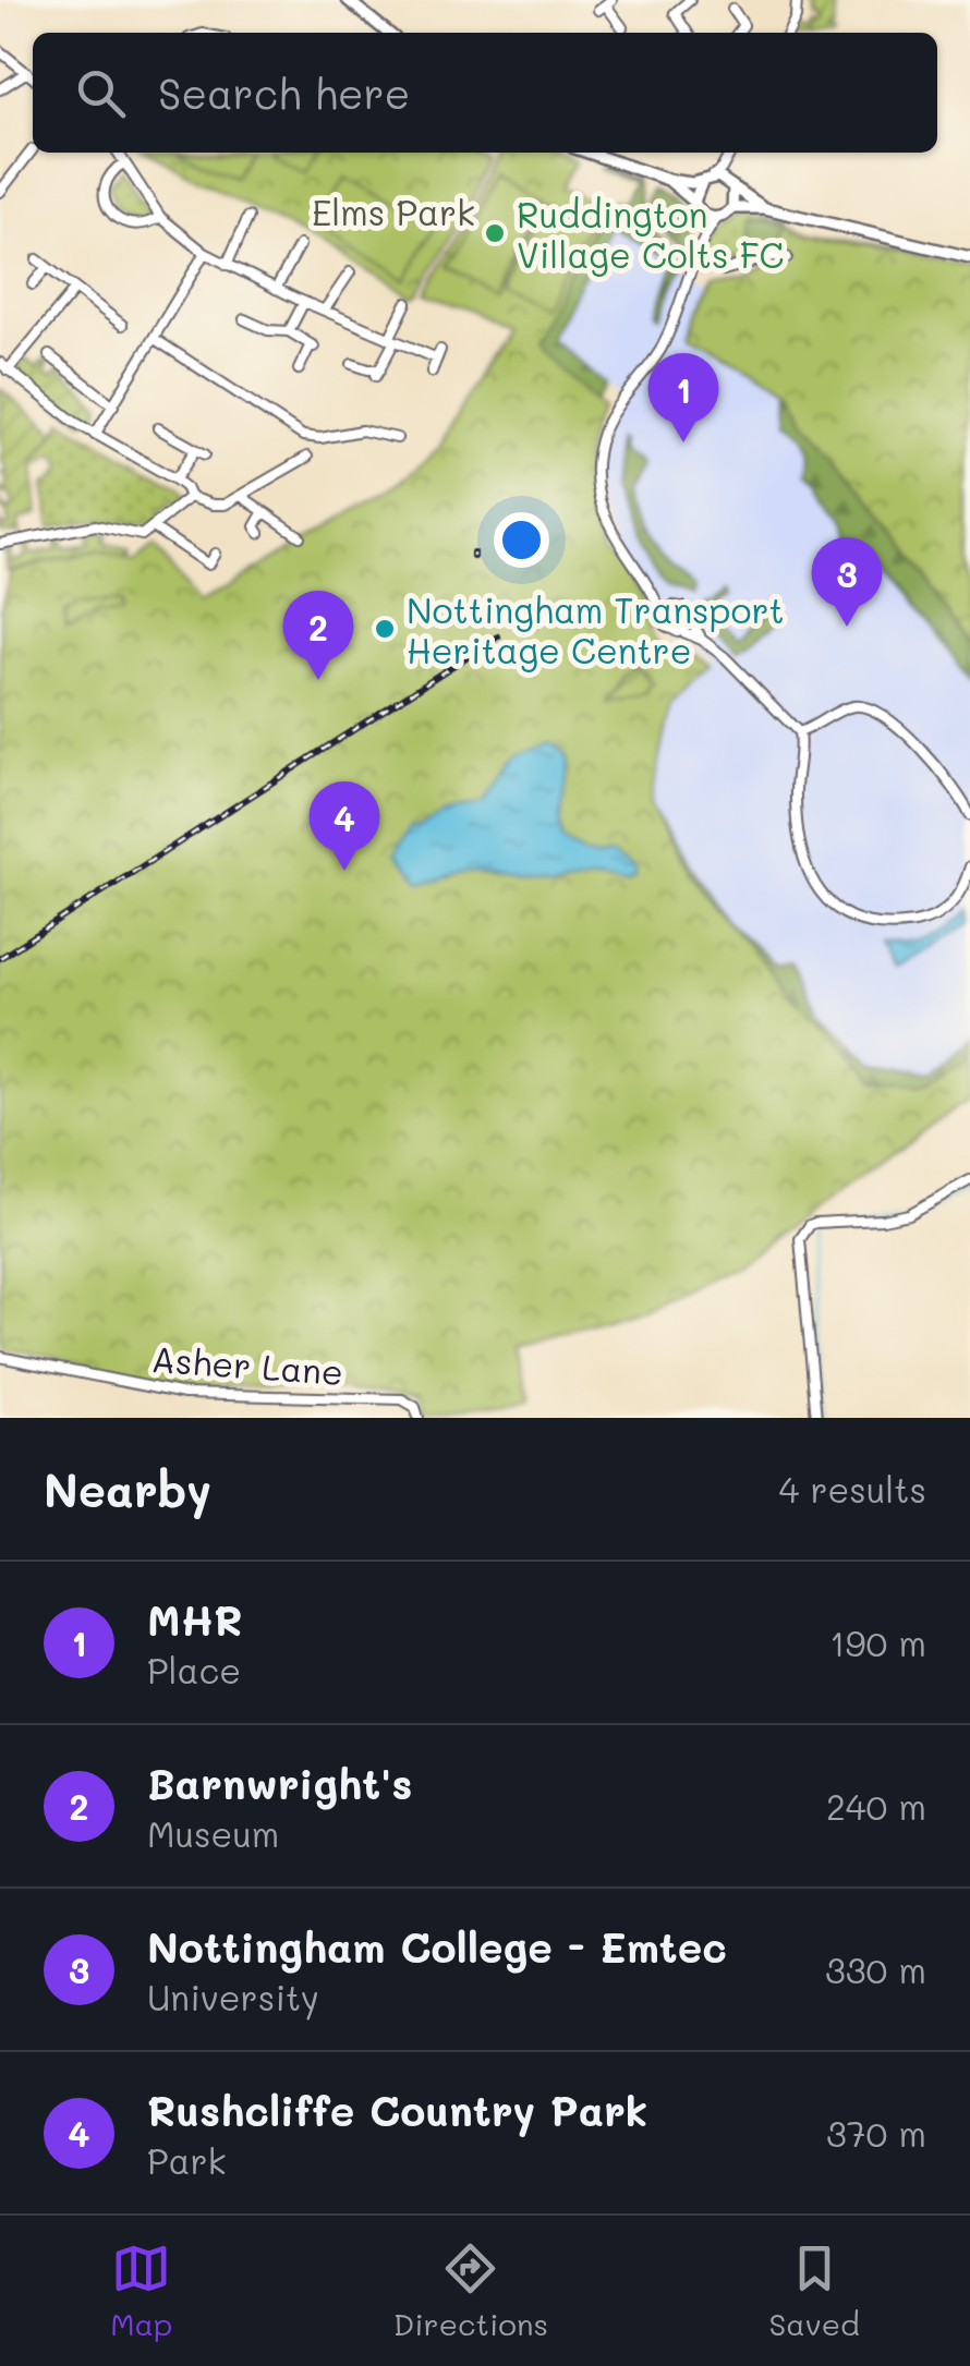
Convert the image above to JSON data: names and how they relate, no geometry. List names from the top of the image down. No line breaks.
{"streets":{"street":["Asher Lane"]},"parks":["Elms Park"],"places":["Ruddington Village Colts FC","Nottingham Transport Heritage Centre"],"page":{"search":"Search here","pins":["1","3","2","4"],"heading":["Nearby","4 results"],"list":[{"mark":"1","name":"MHR","note":"Place","value":"190 m"},{"mark":"2","name":"Barnwright's","note":"Museum","value":"240 m"},{"mark":"3","name":"Nottingham College - Emtec","note":"University","value":"330 m"},{"mark":"4","name":"Rushcliffe Country Park","note":"Park","value":"370 m"}],"nav":["Map","Directions","Saved"]}}
